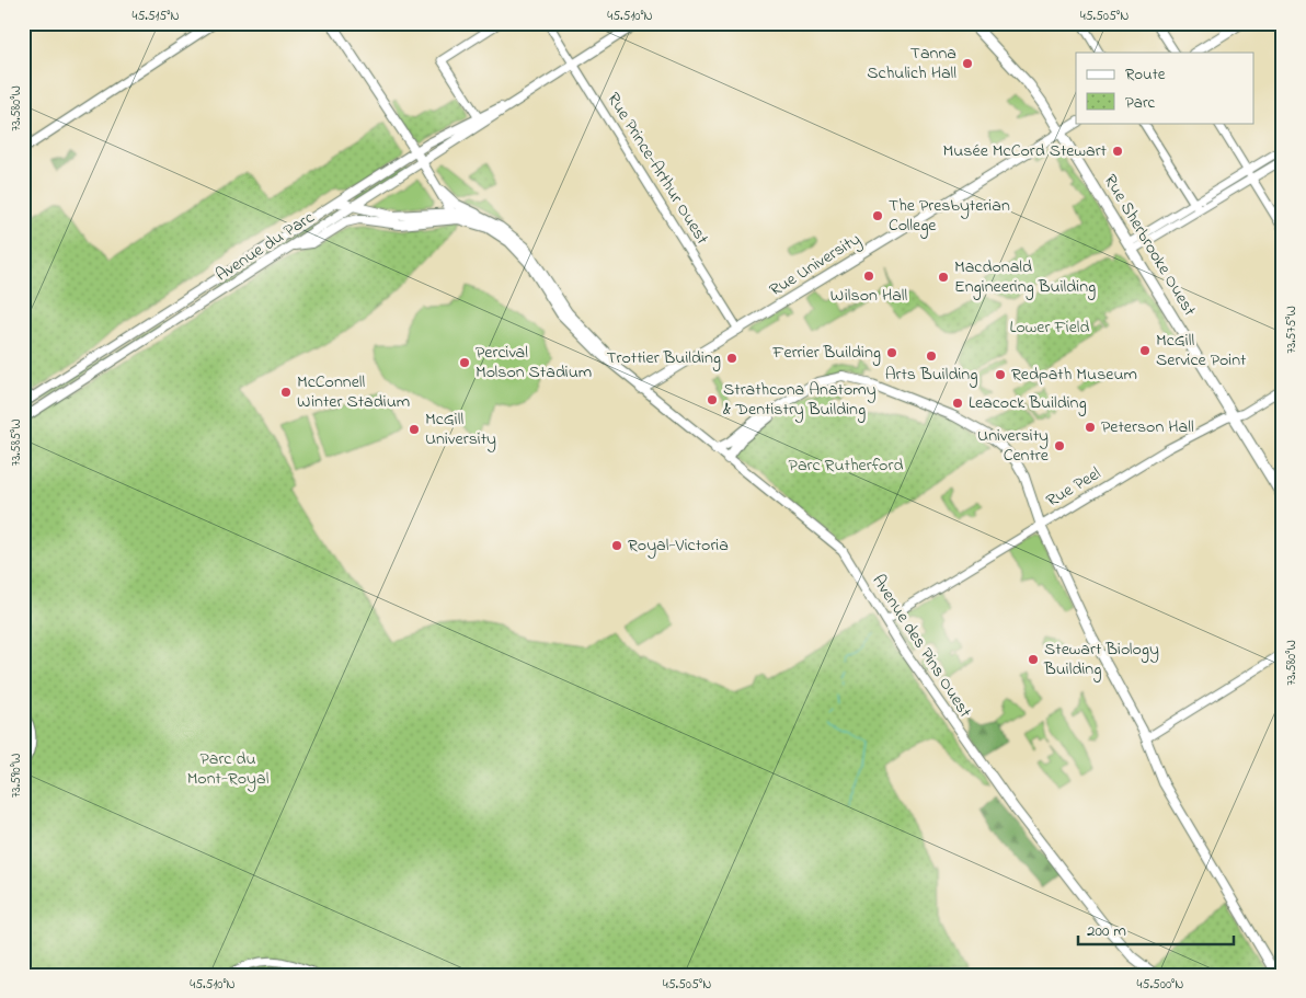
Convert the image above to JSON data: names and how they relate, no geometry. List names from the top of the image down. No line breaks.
{"streets":{"main road":["Rue Sherbrooke Ouest","Avenue du Parc","Rue University","Avenue des Pins Ouest"],"street":["Rue Prince-Arthur Ouest","Rue Peel"]},"crossings":[["Rue Prince-Arthur Ouest","Avenue du Parc"],["Rue Prince-Arthur Ouest","Rue University"],["Rue Sherbrooke Ouest","Rue University"],["Rue Sherbrooke Ouest","Rue Peel"],["Avenue du Parc","Avenue des Pins Ouest"],["Rue University","Avenue des Pins Ouest"],["Rue Peel","Avenue des Pins Ouest"]],"parks":["Lower Field","Parc Rutherford","Parc du Mont-Royal"],"places":["Tanna Schulich Hall","Musée McCord Stewart","The Presbyterian College","Wilson Hall","Macdonald Engineering Building","McGill Service Point","Ferrier Building","Arts Building","Trottier Building","Percival Molson Stadium","Redpath Museum","McConnell Winter Stadium","Strathcona Anatomy & Dentistry Building","Leacock Building","Peterson Hall","McGill University","University Centre","Royal-Victoria","Stewart Biology Building"],"legend":["Route","Parc"],"scale_bar":"200 m","coordinates":["45.515°N","45.510°N","45.505°N","73.580°W","73.575°W","73.585°W","73.590°W","45.500°N"]}
